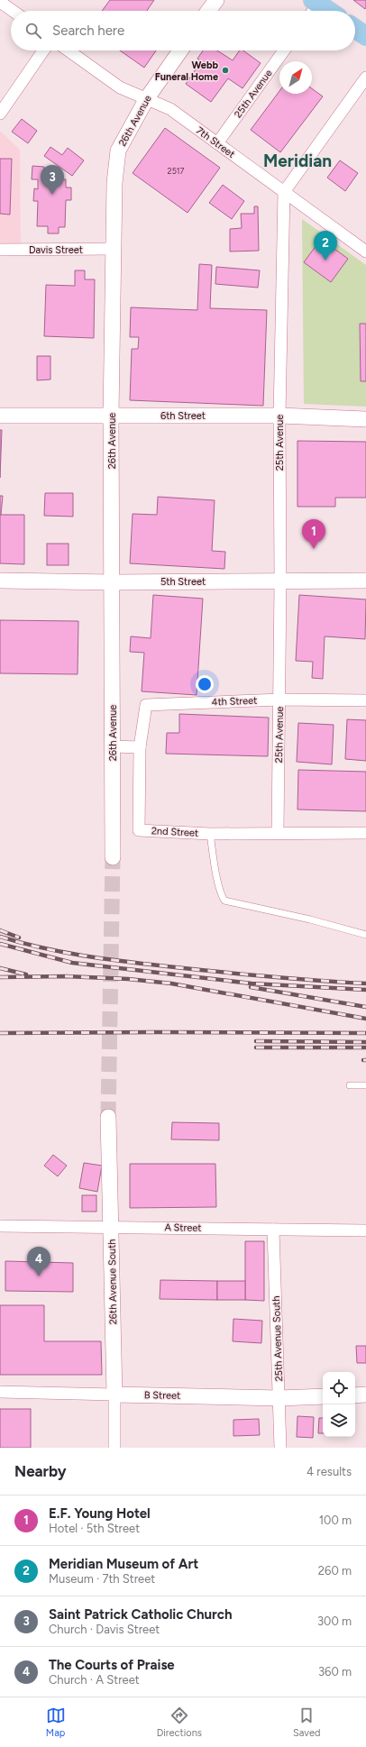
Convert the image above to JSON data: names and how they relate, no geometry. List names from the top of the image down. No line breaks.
{"streets":{"street":["25th Avenue","26th Avenue","7th Street","Davis Street","6th Street","5th Street","4th Street","2nd Street","A Street","26th Avenue South","25th Avenue South","B Street"]},"crossings":[["25th Avenue","7th Street"],["25th Avenue","6th Street"],["25th Avenue","5th Street"],["25th Avenue","4th Street"],["25th Avenue","2nd Street"],["26th Avenue","7th Street"],["26th Avenue","Davis Street"],["26th Avenue","6th Street"],["26th Avenue","5th Street"],["4th Street","2nd Street"],["A Street","26th Avenue South"],["A Street","25th Avenue South"],["26th Avenue South","B Street"],["25th Avenue South","B Street"]],"districts":["Meridian"],"places":["Webb Funeral Home"],"house_numbers":["2517"],"north":"top right","page":{"search":"Search here","pins":["3","2","1","4"],"heading":["Nearby","4 results"],"list":[{"mark":"1","name":"E.F. Young Hotel","note":"Hotel · 5th Street","value":"100 m"},{"mark":"2","name":"Meridian Museum of Art","note":"Museum · 7th Street","value":"260 m"},{"mark":"3","name":"Saint Patrick Catholic Church","note":"Church · Davis Street","value":"300 m"},{"mark":"4","name":"The Courts of Praise","note":"Church · A Street","value":"360 m"}],"nav":["Map","Directions","Saved"]}}
